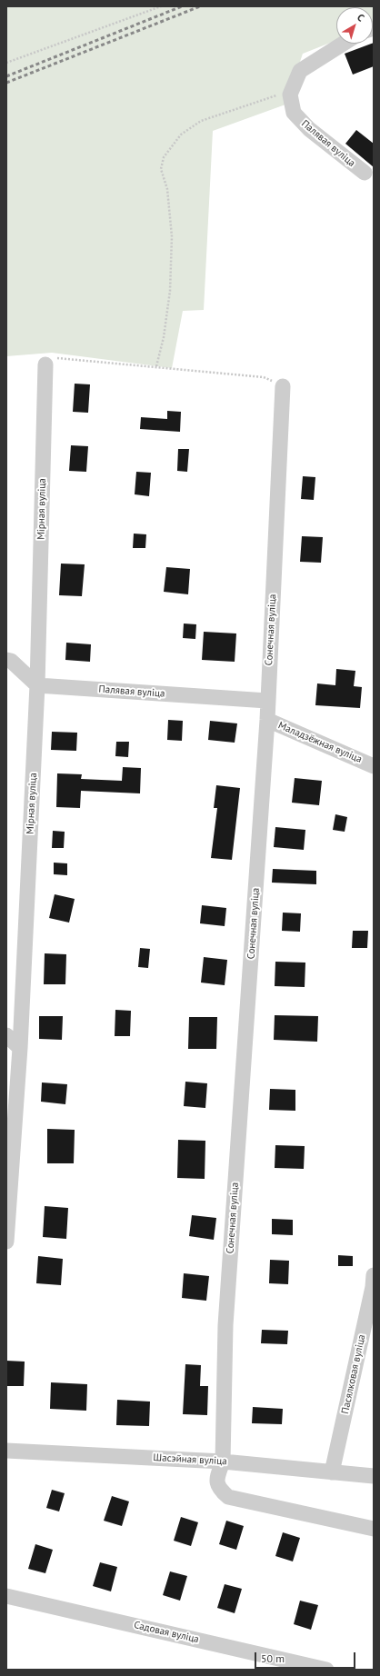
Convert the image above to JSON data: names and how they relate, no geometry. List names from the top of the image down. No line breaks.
{"streets":{"street":["Палявая вуліца","Мірная вуліца","Сонечная вуліца","Маладзёжная вуліца","Пасялковая вуліца","Шасэйная вуліца","Садовая вуліца"]},"crossings":[["Палявая вуліца","Мірная вуліца"],["Палявая вуліца","Сонечная вуліца"],["Сонечная вуліца","Маладзёжная вуліца"],["Сонечная вуліца","Шасэйная вуліца"],["Пасялковая вуліца","Шасэйная вуліца"]],"scale_bar":"50 m","north":"top right"}
